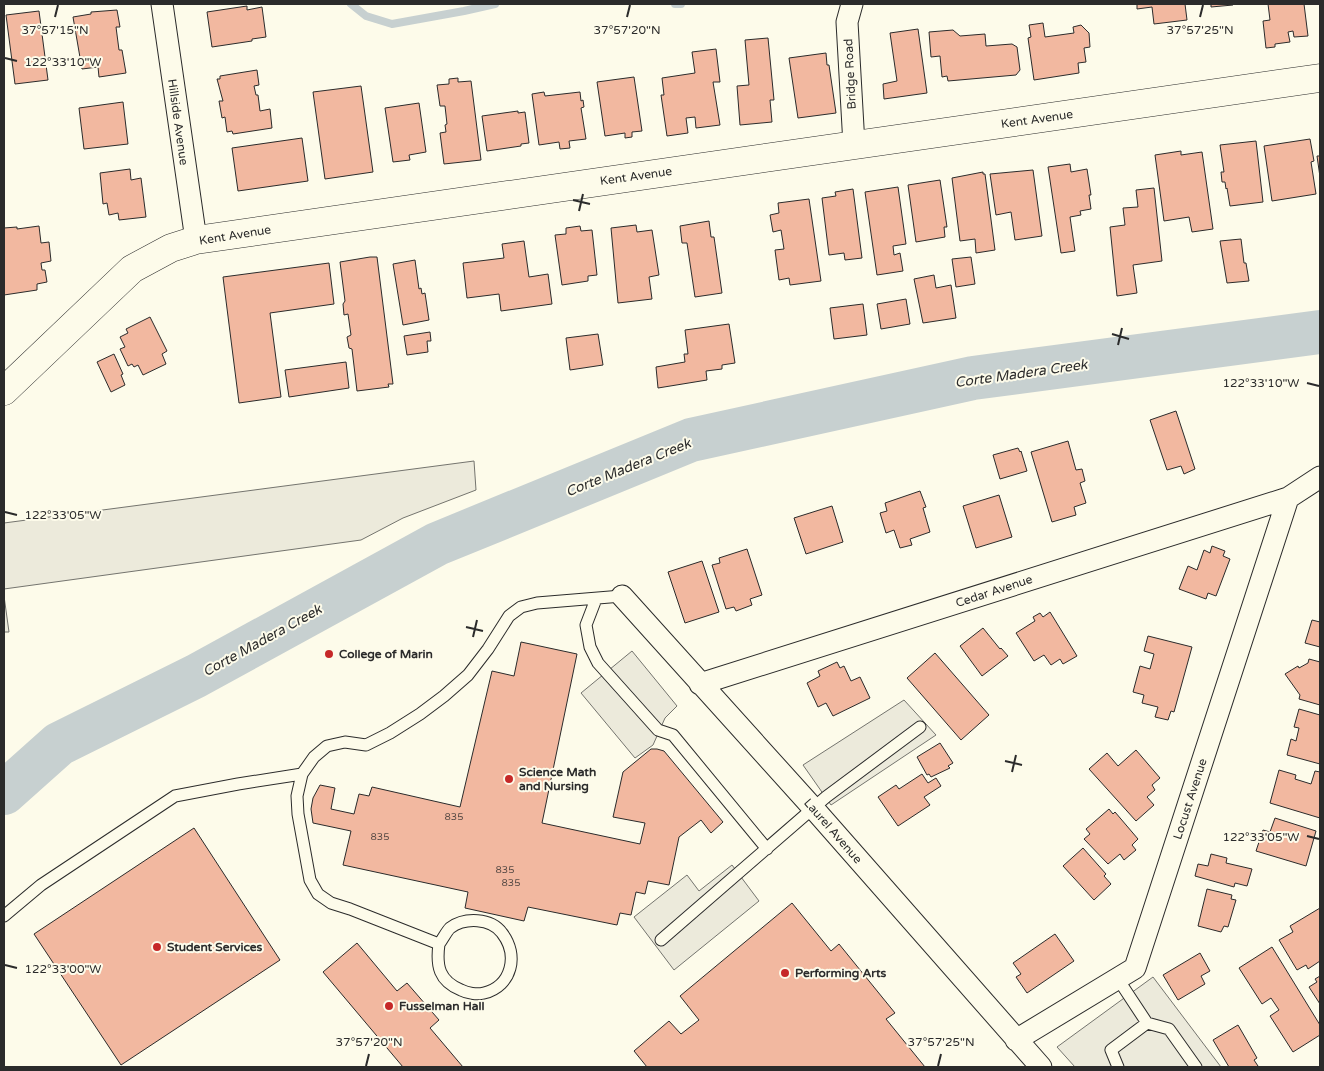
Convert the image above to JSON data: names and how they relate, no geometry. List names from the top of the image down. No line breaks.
{"streets":{"street":["Bridge Road","Kent Avenue","Hillside Avenue","Cedar Avenue","Locust Avenue","Laurel Avenue"]},"crossings":[["Bridge Road","Kent Avenue"],["Kent Avenue","Hillside Avenue"],["Cedar Avenue","Locust Avenue"],["Cedar Avenue","Laurel Avenue"],["Locust Avenue","Laurel Avenue"]],"water":["Corte Madera Creek"],"places":["College of Marin","Science Math and Nursing","Student Services","Performing Arts","Fusselman Hall"],"house_numbers":["835","835","835","835"],"coordinates":["37°57'15\"N","37°57'20\"N","37°57'25\"N","122°33'10\"W","122°33'05\"W","122°33'00\"W"]}
